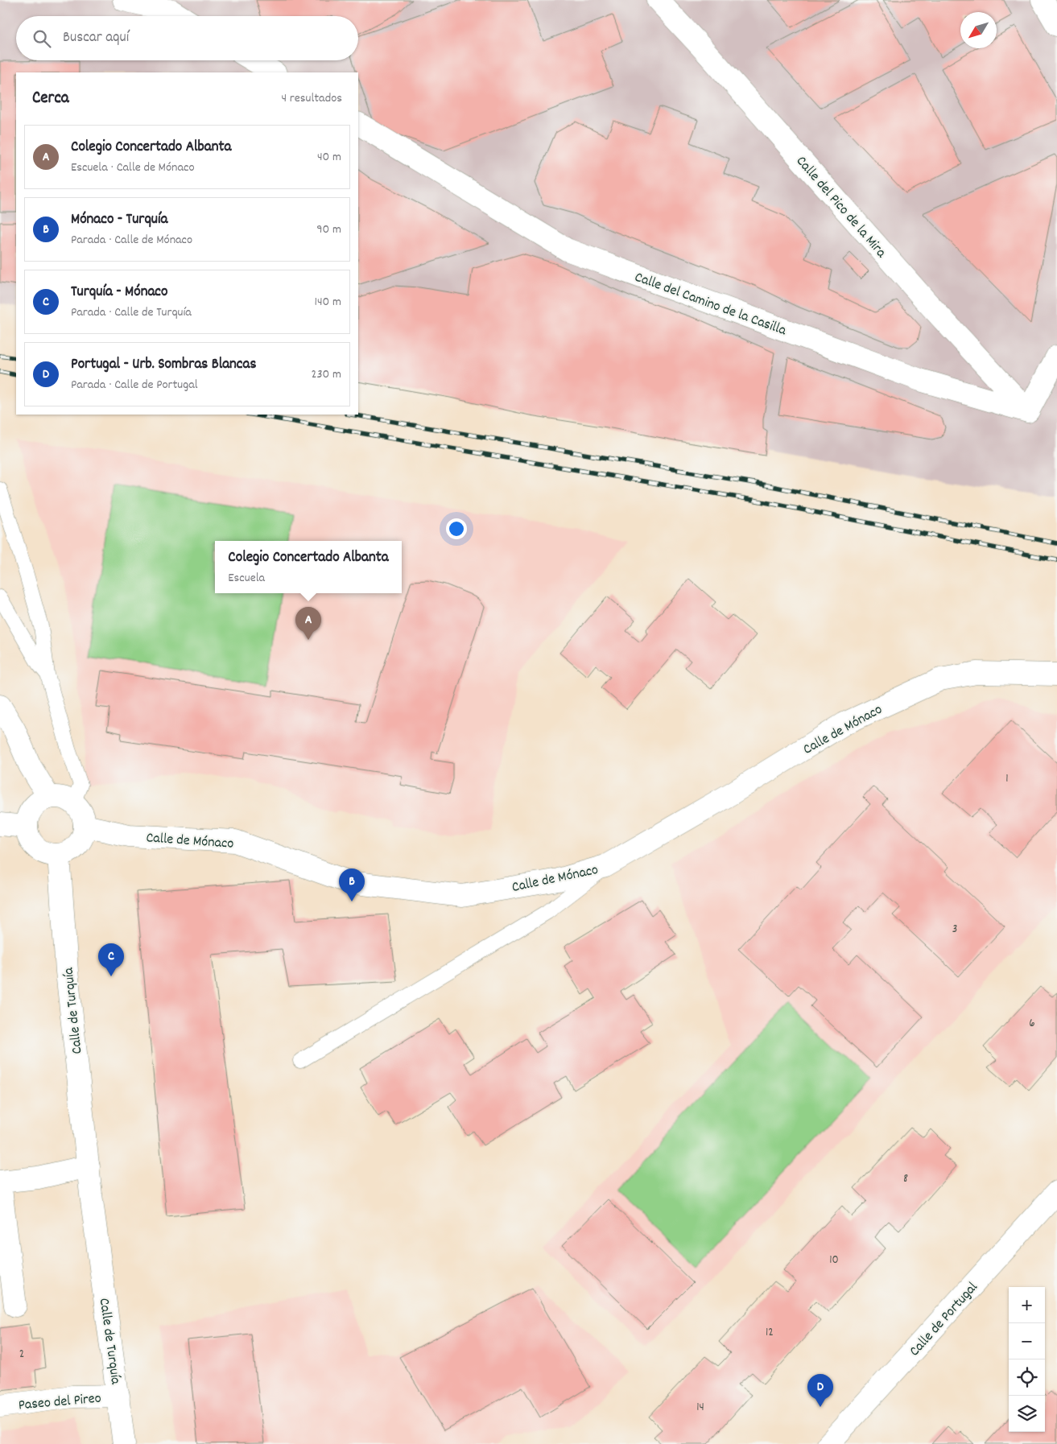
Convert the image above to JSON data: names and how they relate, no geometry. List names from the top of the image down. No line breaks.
{"streets":{"street":["Calle del Pico de la Mira","Calle del Camino de la Casilla","Calle de Mónaco","Calle de Turquía","Calle de Portugal","Paseo del Pireo"]},"crossings":[["Calle del Pico de la Mira","Calle del Camino de la Casilla"],["Calle de Mónaco","Calle de Turquía"],["Calle de Turquía","Paseo del Pireo"]],"house_numbers":["1","3","6","8","10","12","2","14"],"north":"bottom left","page":{"search":"Buscar aquí","heading":["Cerca","4 resultados"],"list":[{"mark":"A","name":"Colegio Concertado Albanta","note":"Escuela · Calle de Mónaco","value":"40 m"},{"mark":"B","name":"Mónaco - Turquía","note":"Parada · Calle de Mónaco","value":"90 m"},{"mark":"C","name":"Turquía - Mónaco","note":"Parada · Calle de Turquía","value":"140 m"},{"mark":"D","name":"Portugal - Urb. Sombras Blancas","note":"Parada · Calle de Portugal","value":"230 m"}],"popup":["Colegio Concertado Albanta","Escuela"],"pins":["A","B","C","D"],"map_buttons":["+","−"]}}
